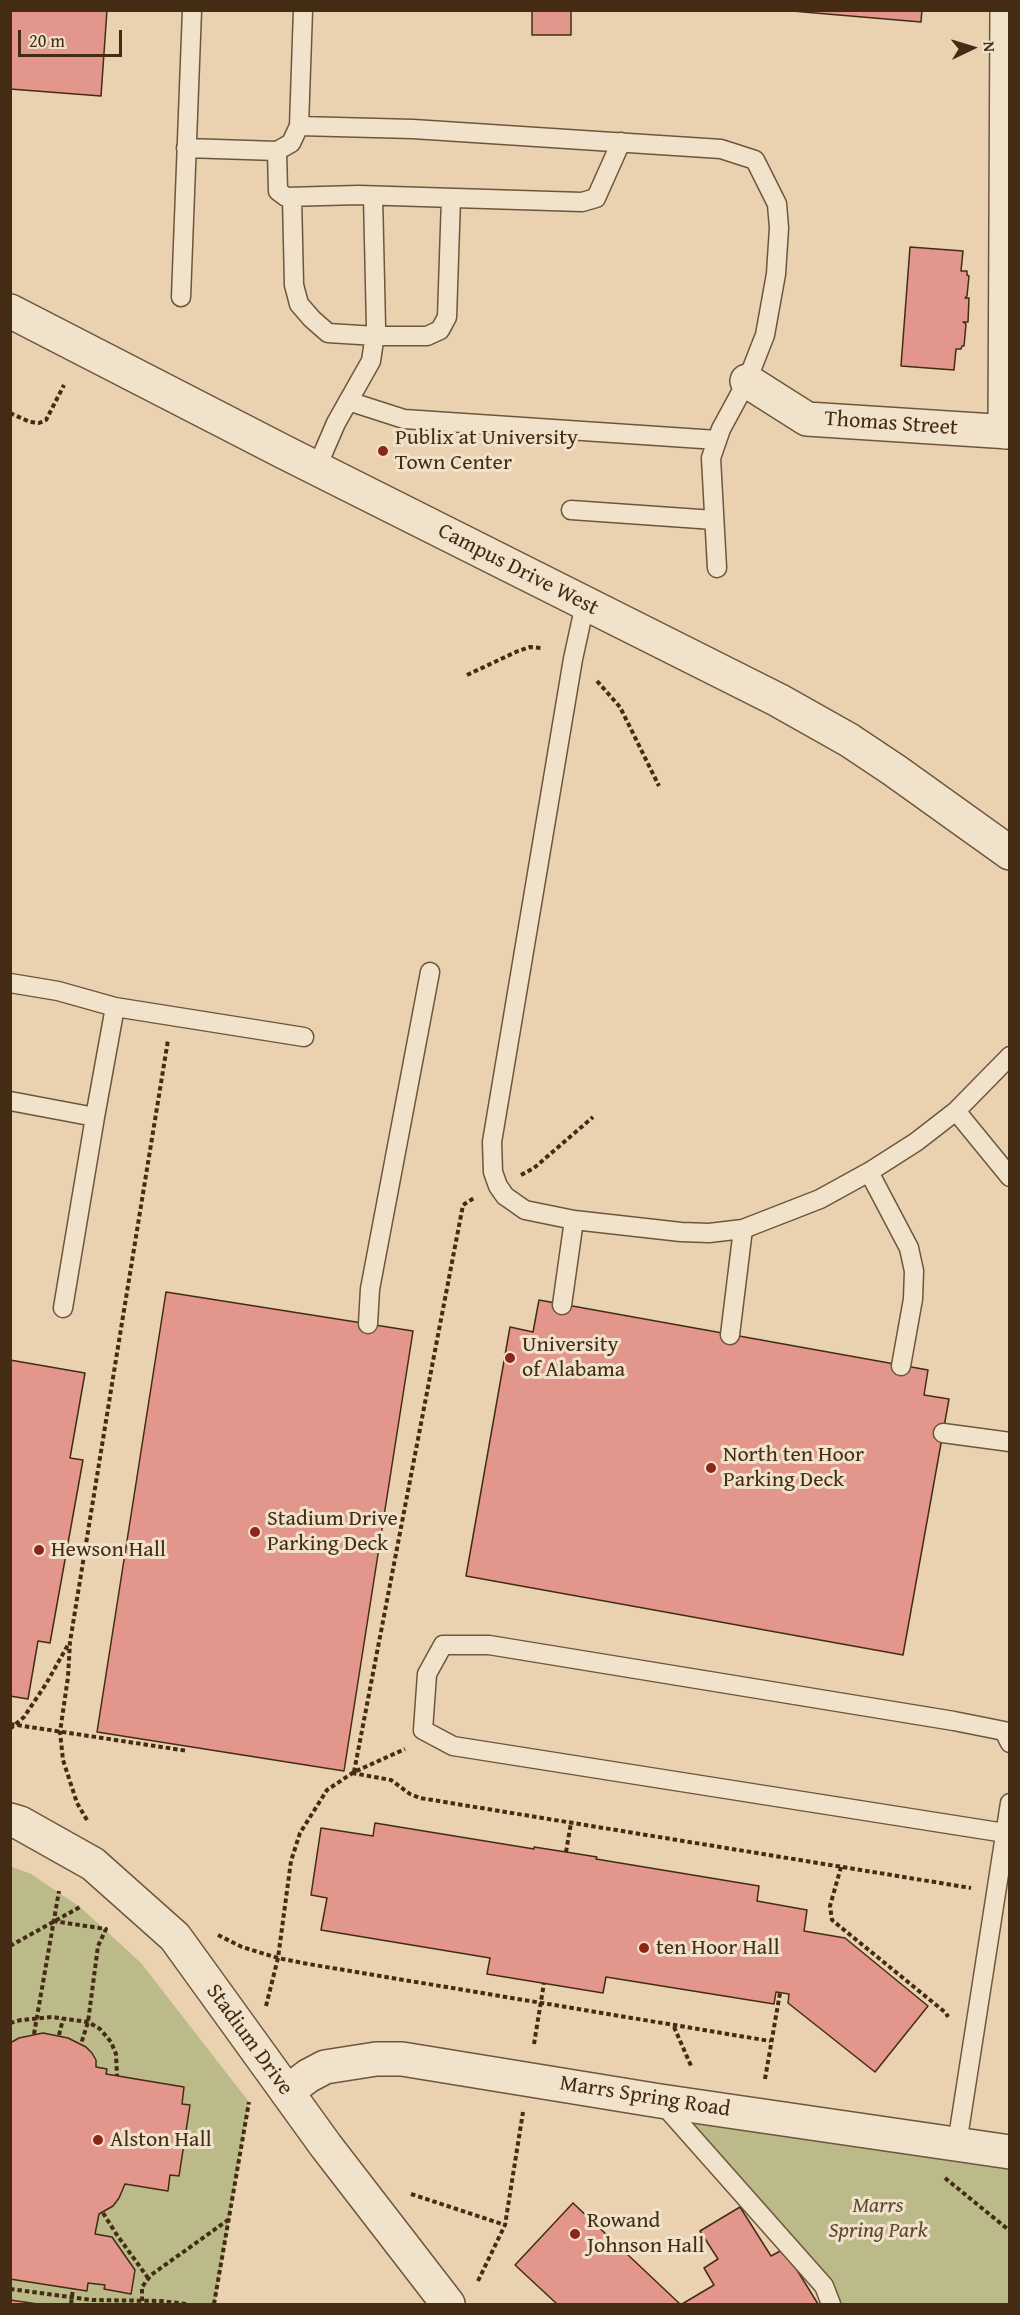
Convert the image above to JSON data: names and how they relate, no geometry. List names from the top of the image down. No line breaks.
{"streets":{"street":["Thomas Street","Campus Drive West","Stadium Drive","Marrs Spring Road"]},"crossings":[["Stadium Drive","Marrs Spring Road"]],"parks":["Marrs Spring Park"],"places":["Publix at University Town Center","University of Alabama","North ten Hoor Parking Deck","Stadium Drive Parking Deck","Hewson Hall","ten Hoor Hall","Alston Hall","Rowand Johnson Hall"],"scale_bar":"20 m","north":"right"}
